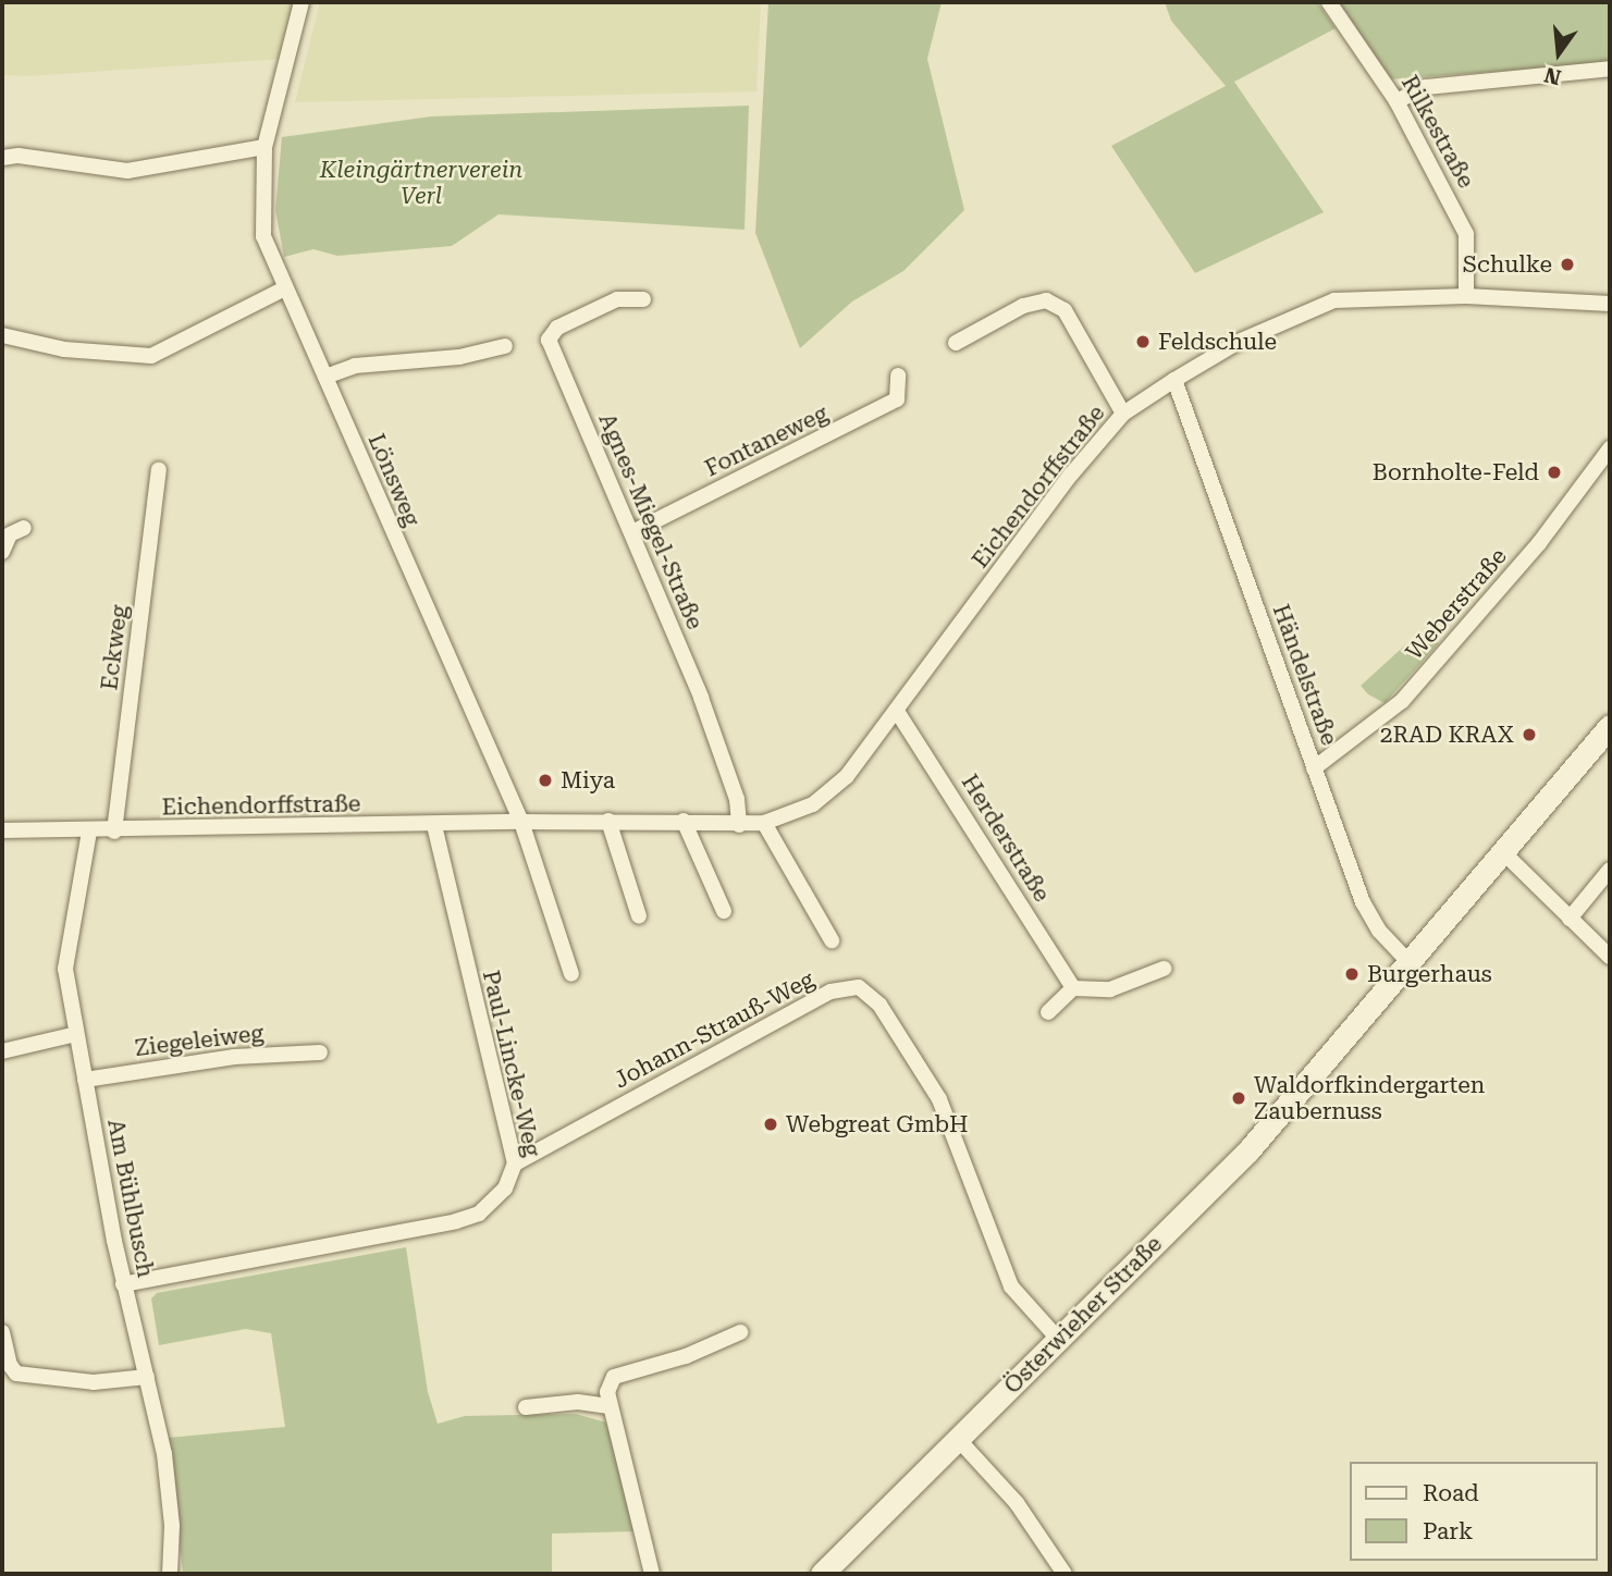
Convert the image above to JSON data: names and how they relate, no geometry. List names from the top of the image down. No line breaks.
{"streets":{"street":["Rilkestraße","Fontaneweg","Lönsweg","Eichendorffstraße","Agnes-Miegel-Straße","Weberstraße","Eckweg","Händelstraße","Herderstraße","Johann-Strauß-Weg","Ziegeleiweg","Paul-Lincke-Weg","Am Bühlbusch","Österwieher Straße"]},"crossings":[["Rilkestraße","Eichendorffstraße"],["Fontaneweg","Agnes-Miegel-Straße"],["Lönsweg","Eichendorffstraße"],["Eichendorffstraße","Agnes-Miegel-Straße"],["Eichendorffstraße","Eckweg"],["Eichendorffstraße","Händelstraße"],["Eichendorffstraße","Herderstraße"],["Eichendorffstraße","Paul-Lincke-Weg"],["Eichendorffstraße","Am Bühlbusch"],["Weberstraße","Händelstraße"],["Händelstraße","Österwieher Straße"],["Johann-Strauß-Weg","Paul-Lincke-Weg"],["Johann-Strauß-Weg","Österwieher Straße"],["Ziegeleiweg","Am Bühlbusch"],["Paul-Lincke-Weg","Am Bühlbusch"]],"parks":["Kleingärtnerverein Verl"],"places":["Schulke","Feldschule","Bornholte-Feld","2RAD KRAX","Miya","Burgerhaus","Waldorfkindergarten Zaubernuss","Webgreat GmbH"],"legend":["Road","Park"],"north":"bottom"}
